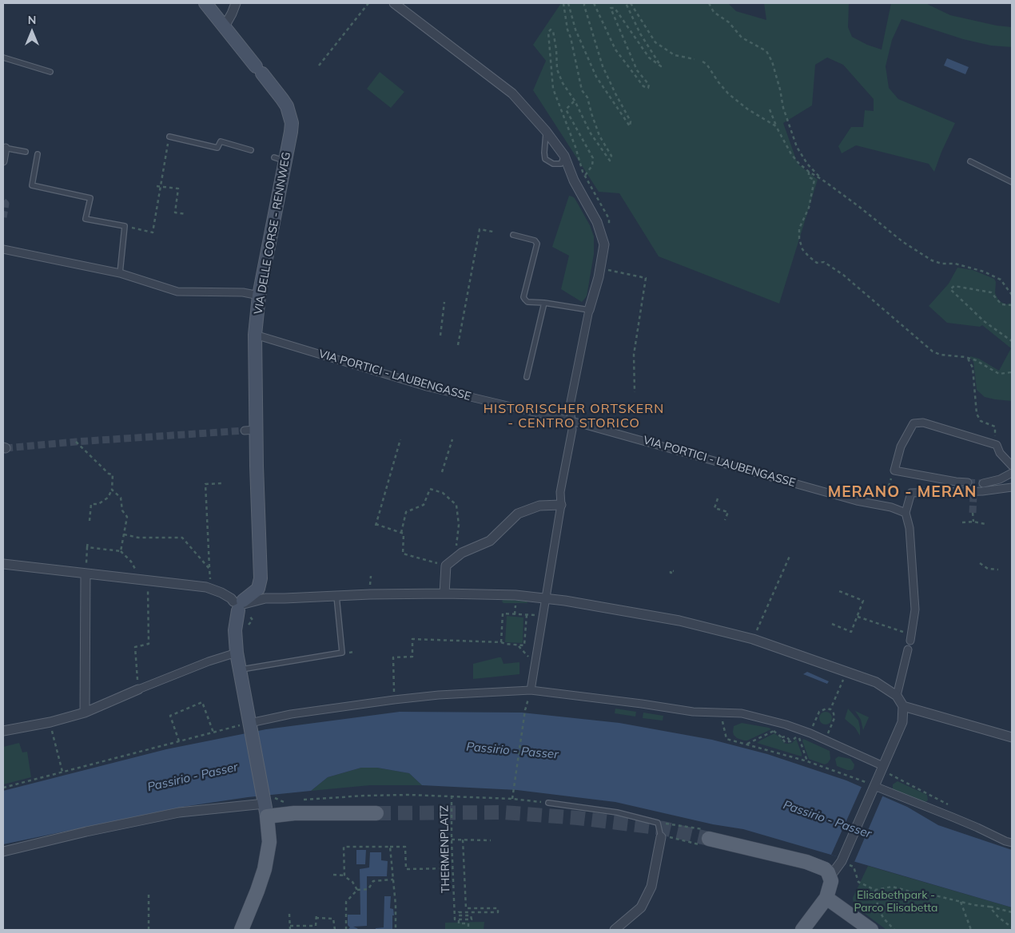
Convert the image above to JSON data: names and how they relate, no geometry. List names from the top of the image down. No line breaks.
{"streets":{"main road":["VIA DELLE CORSE - RENNWEG"],"street":["VIA PORTICI - LAUBENGASSE"],"path":["THERMENPLATZ"]},"crossings":[["VIA DELLE CORSE - RENNWEG","VIA PORTICI - LAUBENGASSE"]],"districts":["HISTORISCHER ORTSKERN - CENTRO STORICO","MERANO - MERAN"],"water":["Passirio - Passer"],"parks":["Elisabethpark - Parco Elisabetta"],"north":"top"}
